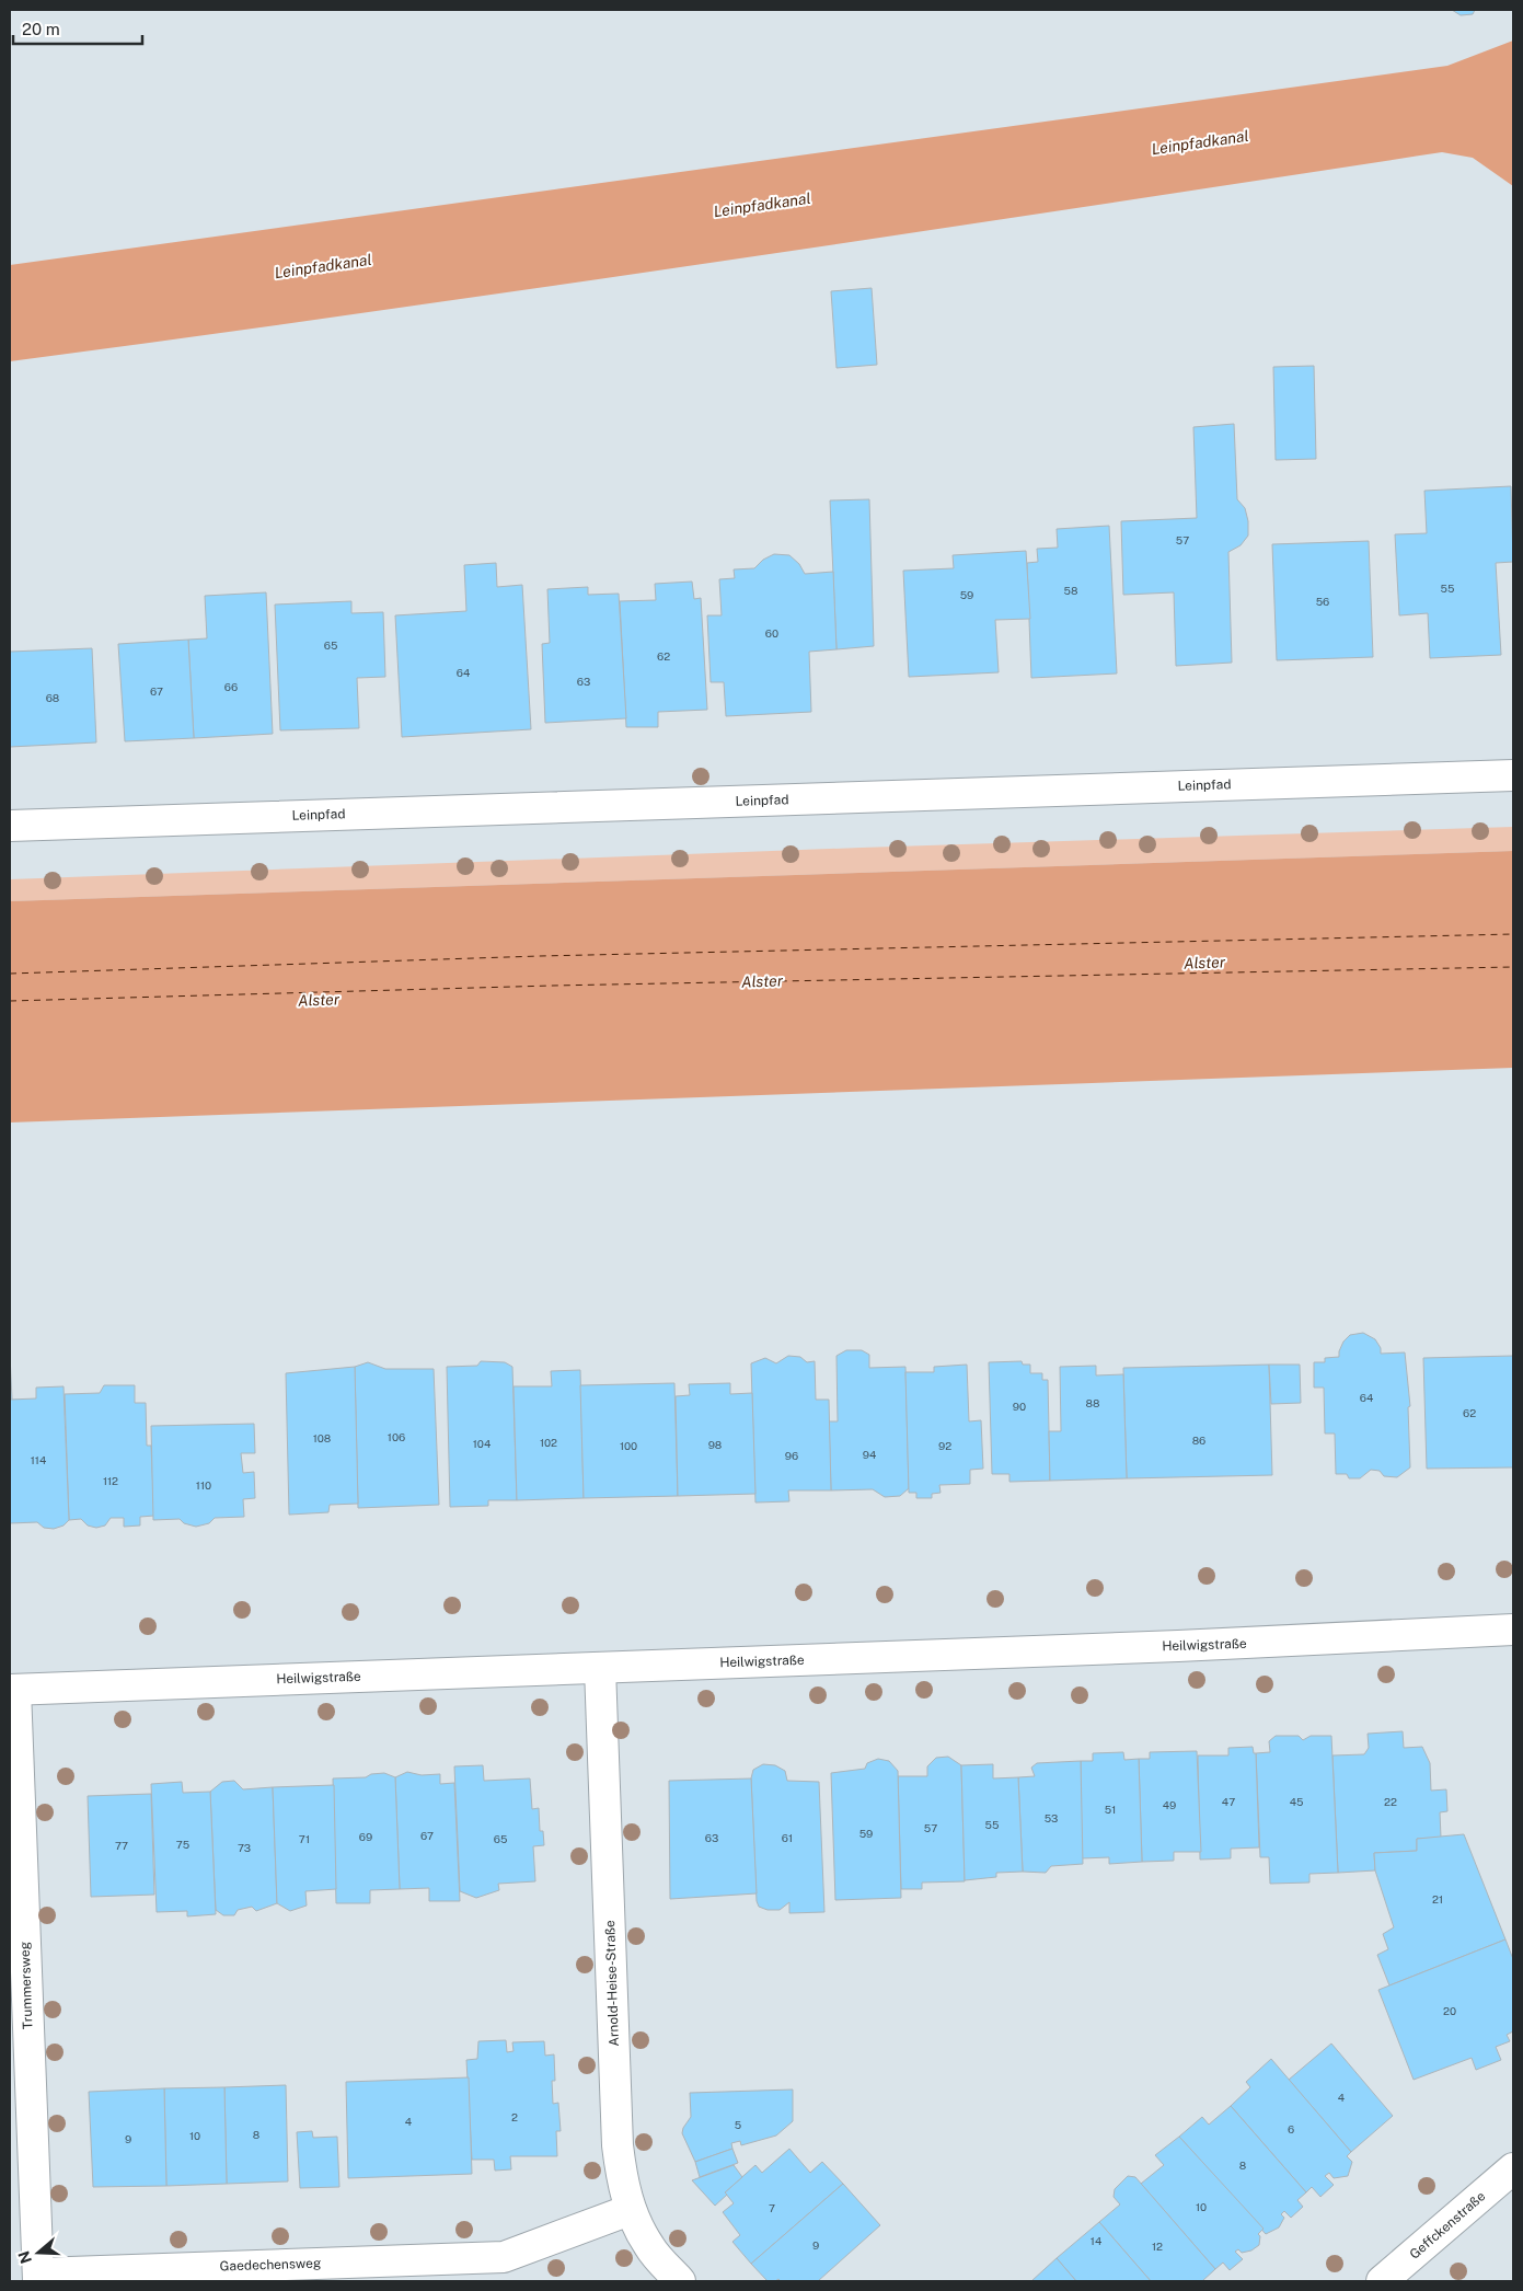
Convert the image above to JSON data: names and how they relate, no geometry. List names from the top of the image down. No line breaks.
{"streets":{"street":["Leinpfad","Heilwigstraße","Arnold-Heise-Straße","Trummersweg","Geffckenstraße","Gaedechensweg"]},"crossings":[["Heilwigstraße","Arnold-Heise-Straße"],["Heilwigstraße","Trummersweg"],["Arnold-Heise-Straße","Gaedechensweg"],["Trummersweg","Gaedechensweg"]],"water":["Leinpfadkanal","Alster"],"house_numbers":["57","55","58","59","56","60","65","62","64","63","66","67","68","64","88","90","62","106","108","86","102","104","98","100","92","94","96","114","112","110","47","45","22","49","51","53","55","57","59","67","69","63","61","71","65","75","77","73","21","20","4","2","4","5","6","8","10","9","8","10","7","14","9","12"],"scale_bar":"20 m","north":"left"}
